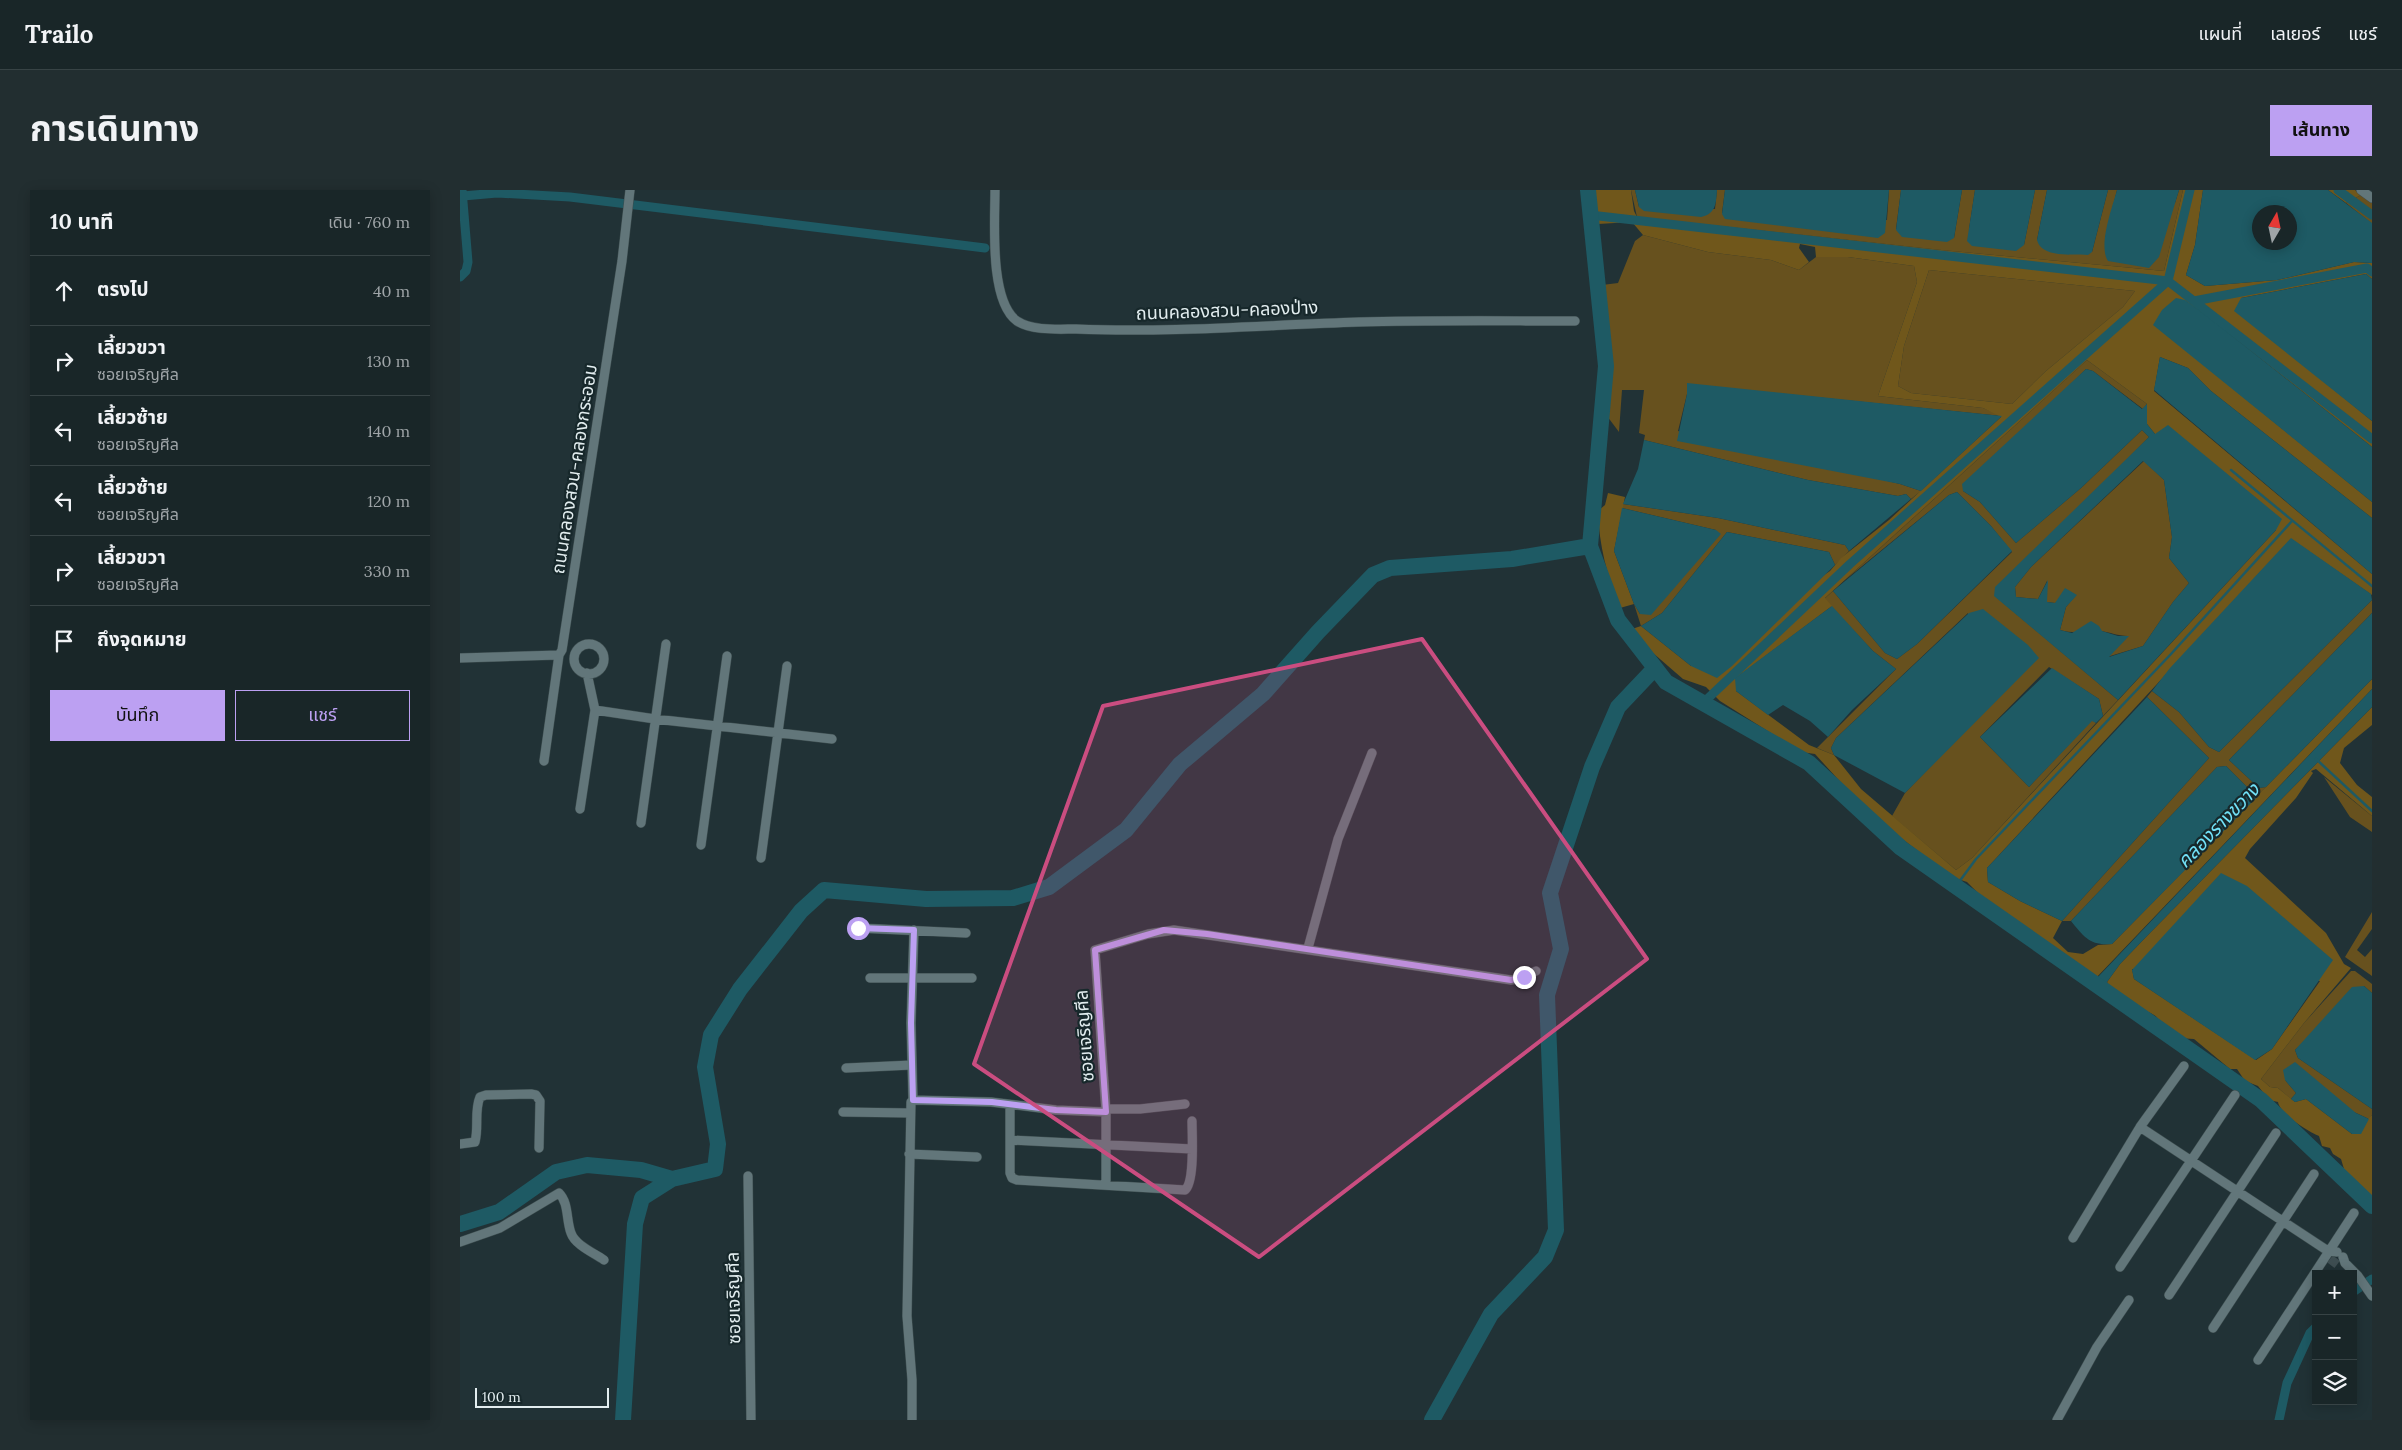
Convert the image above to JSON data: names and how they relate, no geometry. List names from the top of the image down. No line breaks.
{"streets":{"street":["ถนนคลองสวน-คลองป่าง","ถนนคลองสวน-คลองกระออม","ซอยเจริญศีล"]},"water":["คลองรางขวาง"],"scale_bar":"100 m","north":"top","page":{"header":"Trailo","nav":["แผนที่","เลเยอร์","แชร์"],"title":"การเดินทาง","buttons":["เส้นทาง",["บันทึก","แชร์"]],"heading":["10 นาที","เดิน · 760 m"],"list":[["ตรงไป","40 m"],["เลี้ยวขวา","ซอยเจริญศีล","130 m"],["เลี้ยวซ้าย","ซอยเจริญศีล","140 m"],["เลี้ยวซ้าย","ซอยเจริญศีล","120 m"],["เลี้ยวขวา","ซอยเจริญศีล","330 m"],"ถึงจุดหมาย"],"map_buttons":["+","−"],"scale":"100 m"}}
